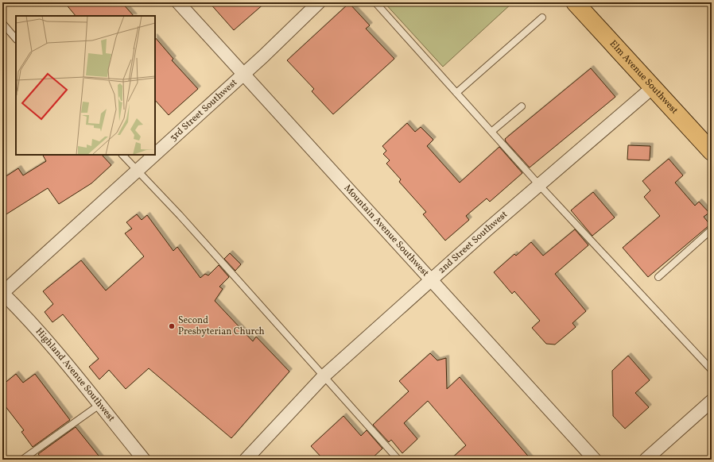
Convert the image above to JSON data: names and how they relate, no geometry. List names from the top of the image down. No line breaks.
{"streets":{"main road":["Elm Avenue Southwest"],"street":["3rd Street Southwest","Mountain Avenue Southwest","2nd Street Southwest","Highland Avenue Southwest"]},"crossings":[["Elm Avenue Southwest","2nd Street Southwest"],["3rd Street Southwest","Mountain Avenue Southwest"],["3rd Street Southwest","Highland Avenue Southwest"],["Mountain Avenue Southwest","2nd Street Southwest"]],"places":["Second Presbyterian Church"]}
